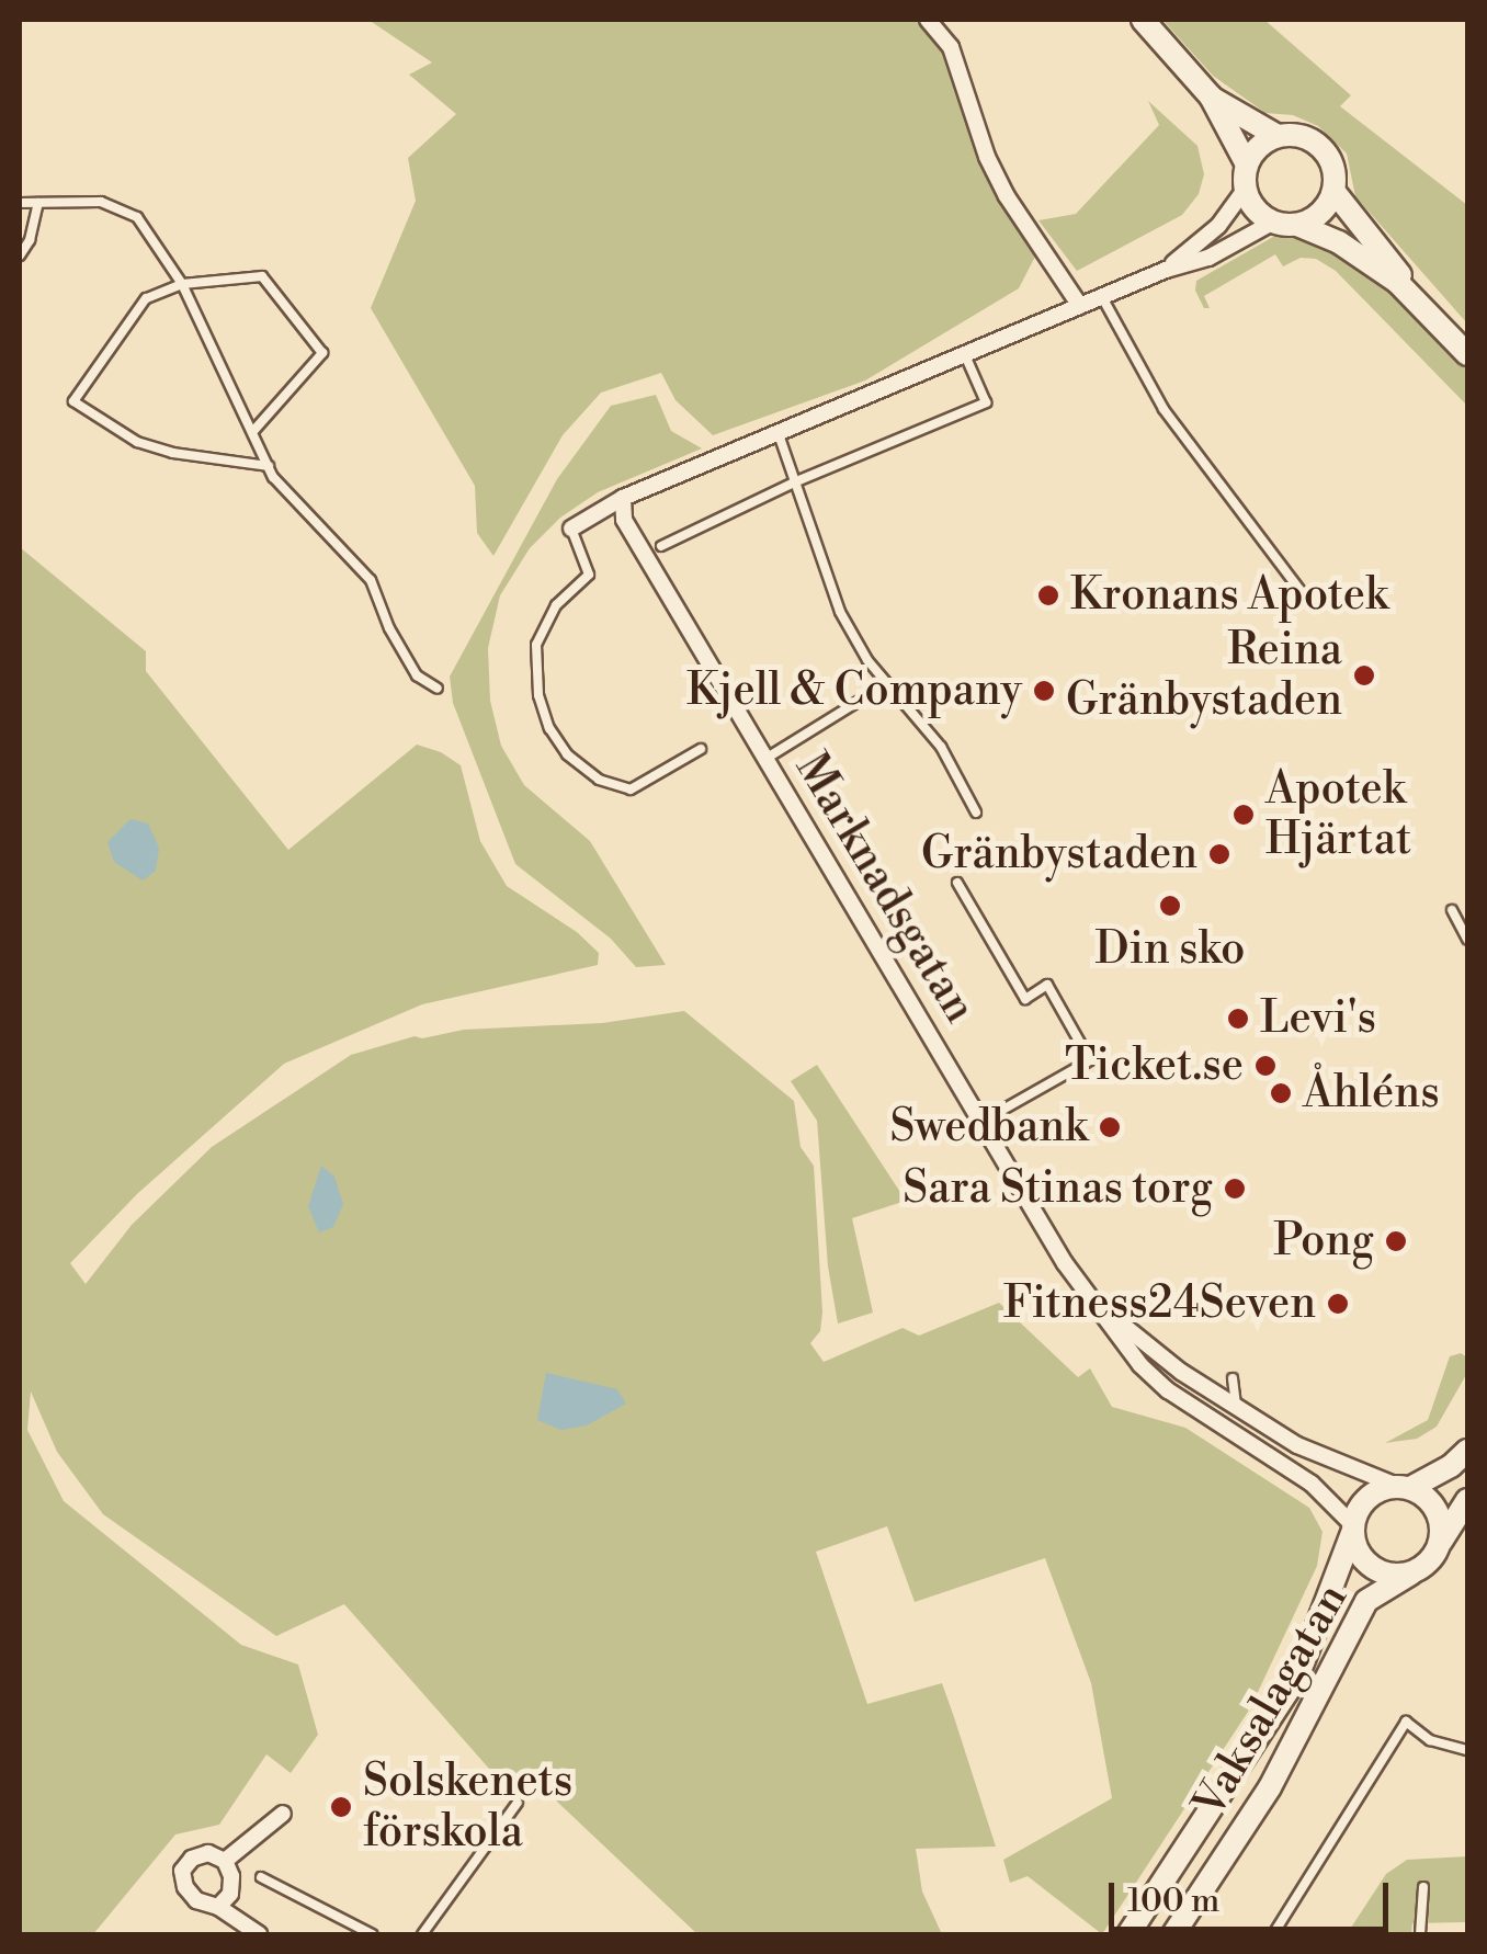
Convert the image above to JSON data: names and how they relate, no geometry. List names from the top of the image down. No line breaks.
{"streets":{"main road":["Vaksalagatan"],"street":["Marknadsgatan"]},"crossings":[["Marknadsgatan","Vaksalagatan"]],"places":["Kronans Apotek","Reina Gränbystaden","Kjell & Company","Apotek Hjärtat","Gränbystaden","Din sko","Levi's","Ticket.se","Åhléns","Swedbank","Sara Stinas torg","Pong","Fitness24Seven","Solskenets förskola"],"scale_bar":"100 m"}
